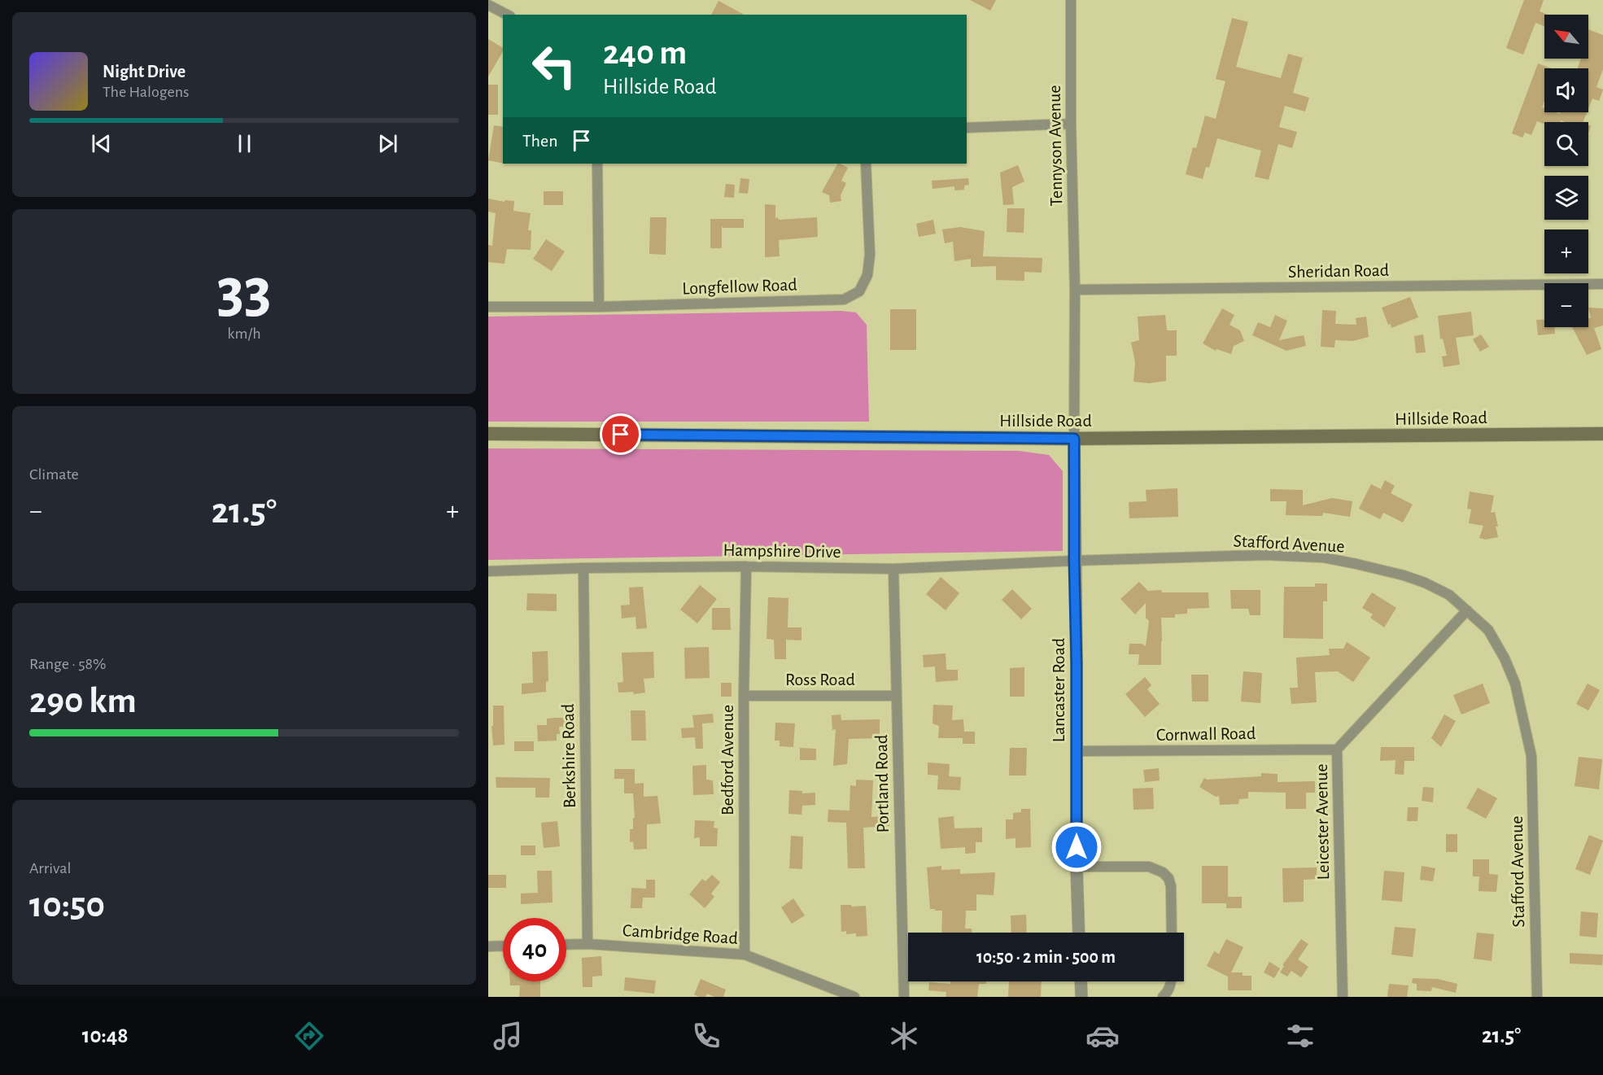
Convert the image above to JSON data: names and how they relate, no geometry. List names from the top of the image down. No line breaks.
{"streets":{"main road":["Hillside Road"],"street":["Tennyson Avenue","Sheridan Road","Longfellow Road","Stafford Avenue","Hampshire Drive","Ross Road","Lancaster Road","Cornwall Road","Berkshire Road","Bedford Avenue","Portland Road","Leicester Avenue","Cambridge Road"]},"crossings":[["Tennyson Avenue","Sheridan Road"],["Tennyson Avenue","Hillside Road"],["Tennyson Avenue","Lancaster Road"],["Hillside Road","Lancaster Road"],["Stafford Avenue","Hampshire Drive"],["Stafford Avenue","Lancaster Road"],["Stafford Avenue","Leicester Avenue"],["Hampshire Drive","Lancaster Road"],["Hampshire Drive","Berkshire Road"],["Hampshire Drive","Bedford Avenue"],["Hampshire Drive","Portland Road"],["Ross Road","Bedford Avenue"],["Ross Road","Portland Road"],["Lancaster Road","Cornwall Road"],["Cornwall Road","Leicester Avenue"],["Berkshire Road","Cambridge Road"],["Bedford Avenue","Cambridge Road"]],"north":"top left","page":{"map_buttons":["+","−"],"turn":["240 m","Hillside Road"],"song":["Night Drive","The Halogens"],"then":"Then","tile":[["33","km/h"],"Climate",["Range · 58%","290 km"],["Arrival","10:50"]],"heat":["−","21.5°","+"],"limit":"40","trip":"10:50 · 2 min · 500 m","tabs":["10:48","21.5°"]}}
